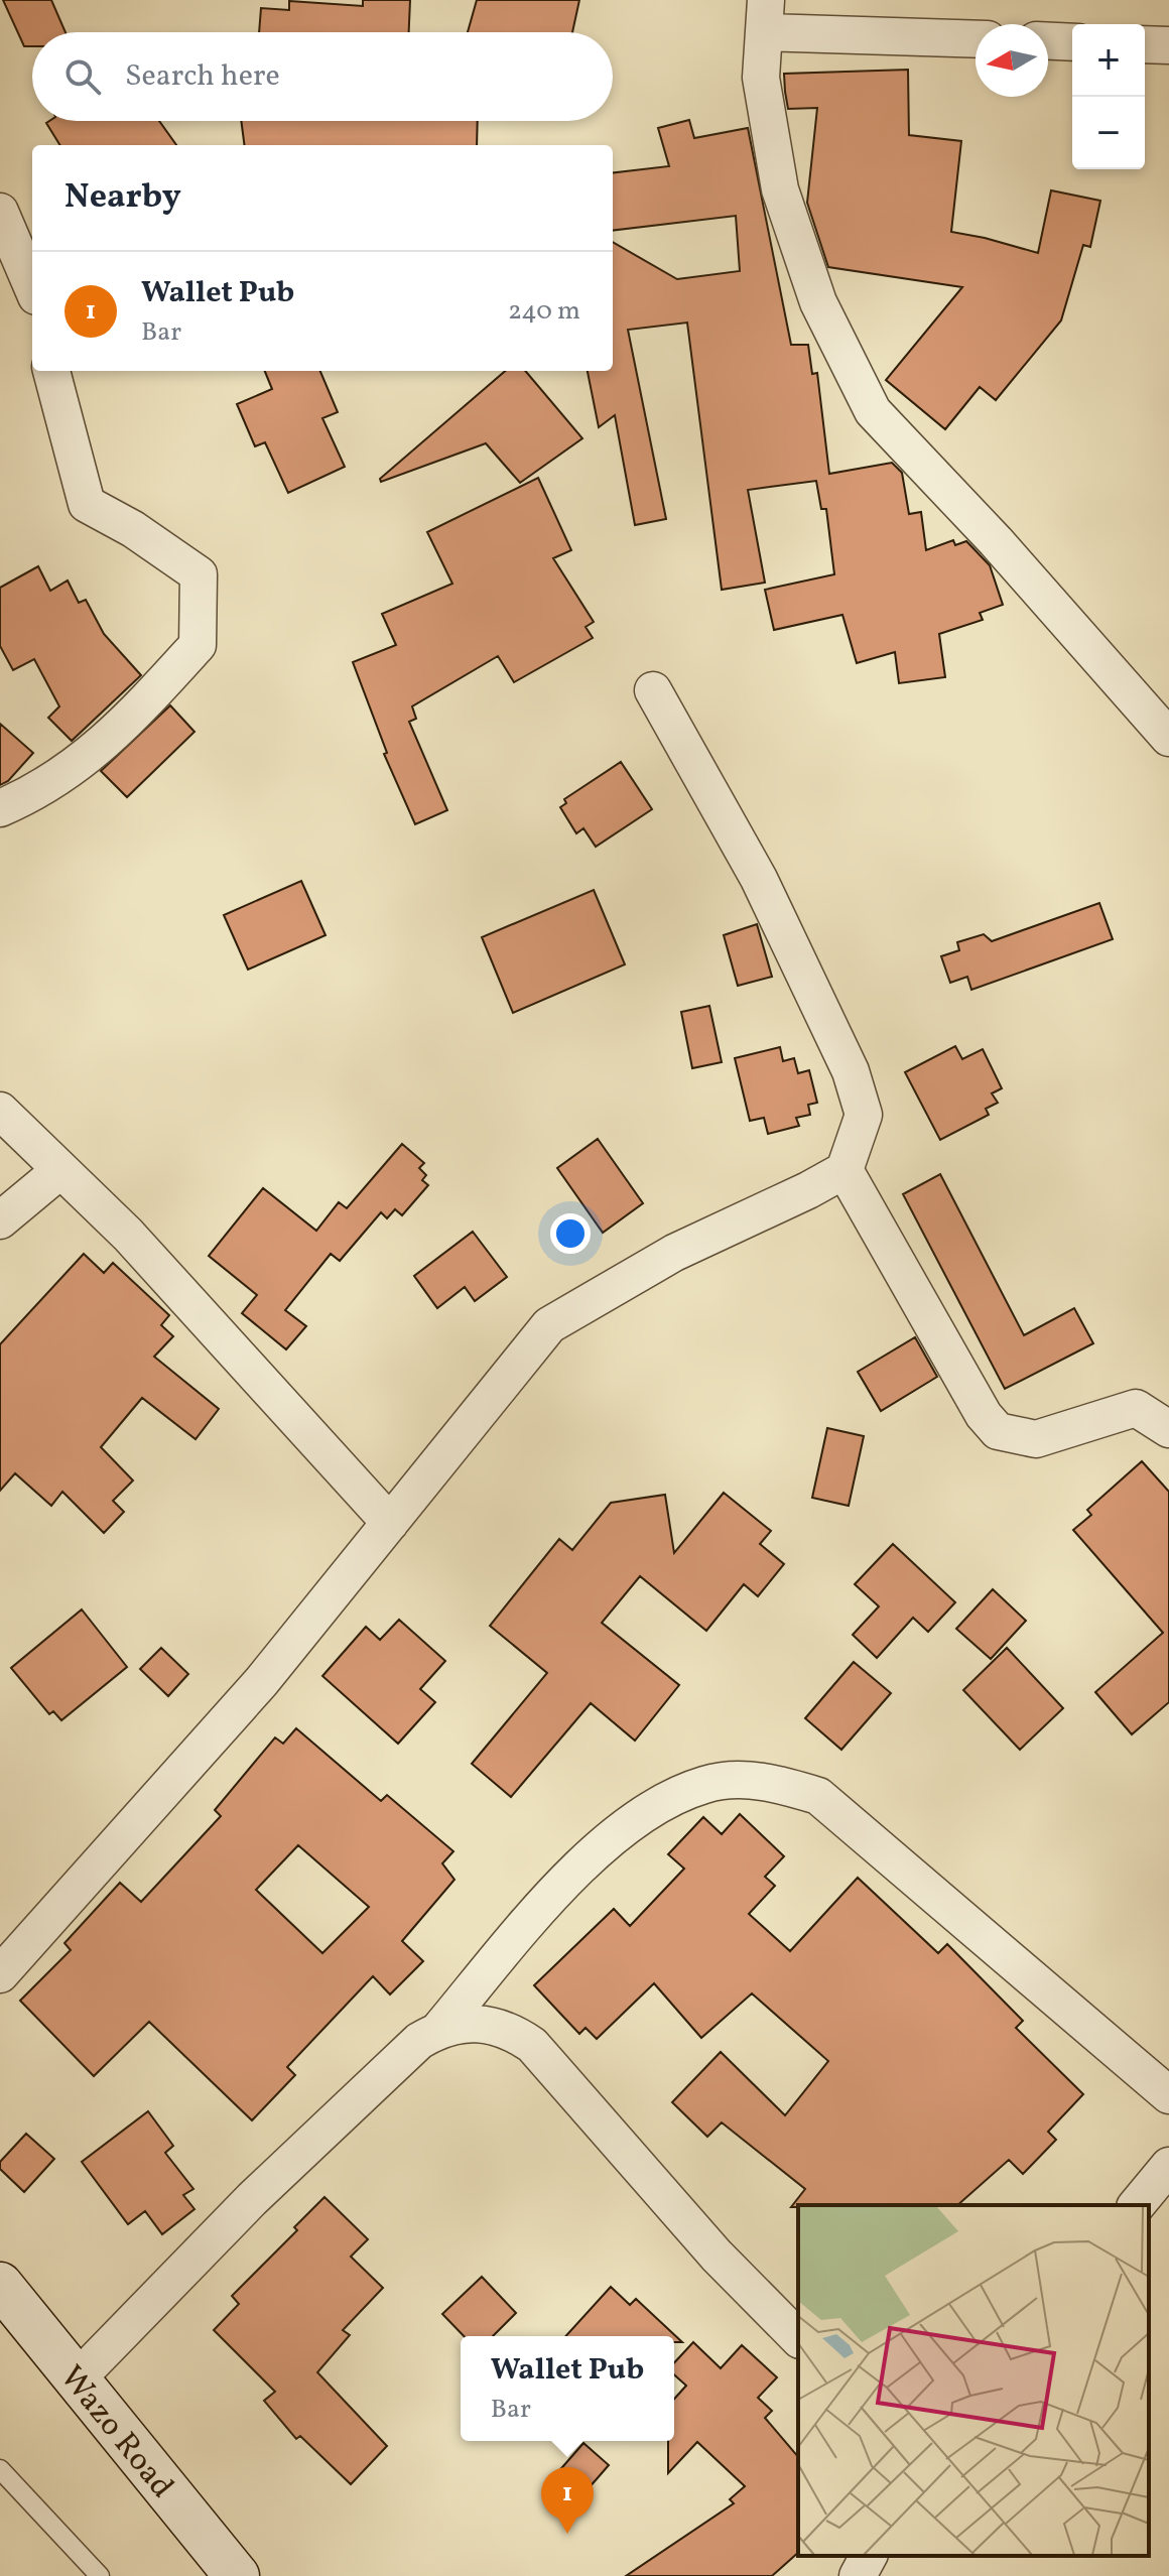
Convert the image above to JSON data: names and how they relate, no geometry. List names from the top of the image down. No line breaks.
{"streets":{"main road":["Wazo Road"]},"north":"left","page":{"map_buttons":["+","−"],"search":"Search here","heading":"Nearby","list":[{"mark":"1","name":"Wallet Pub","note":"Bar","value":"240 m"}],"popup":["Wallet Pub","Bar"],"pins":"1"}}
